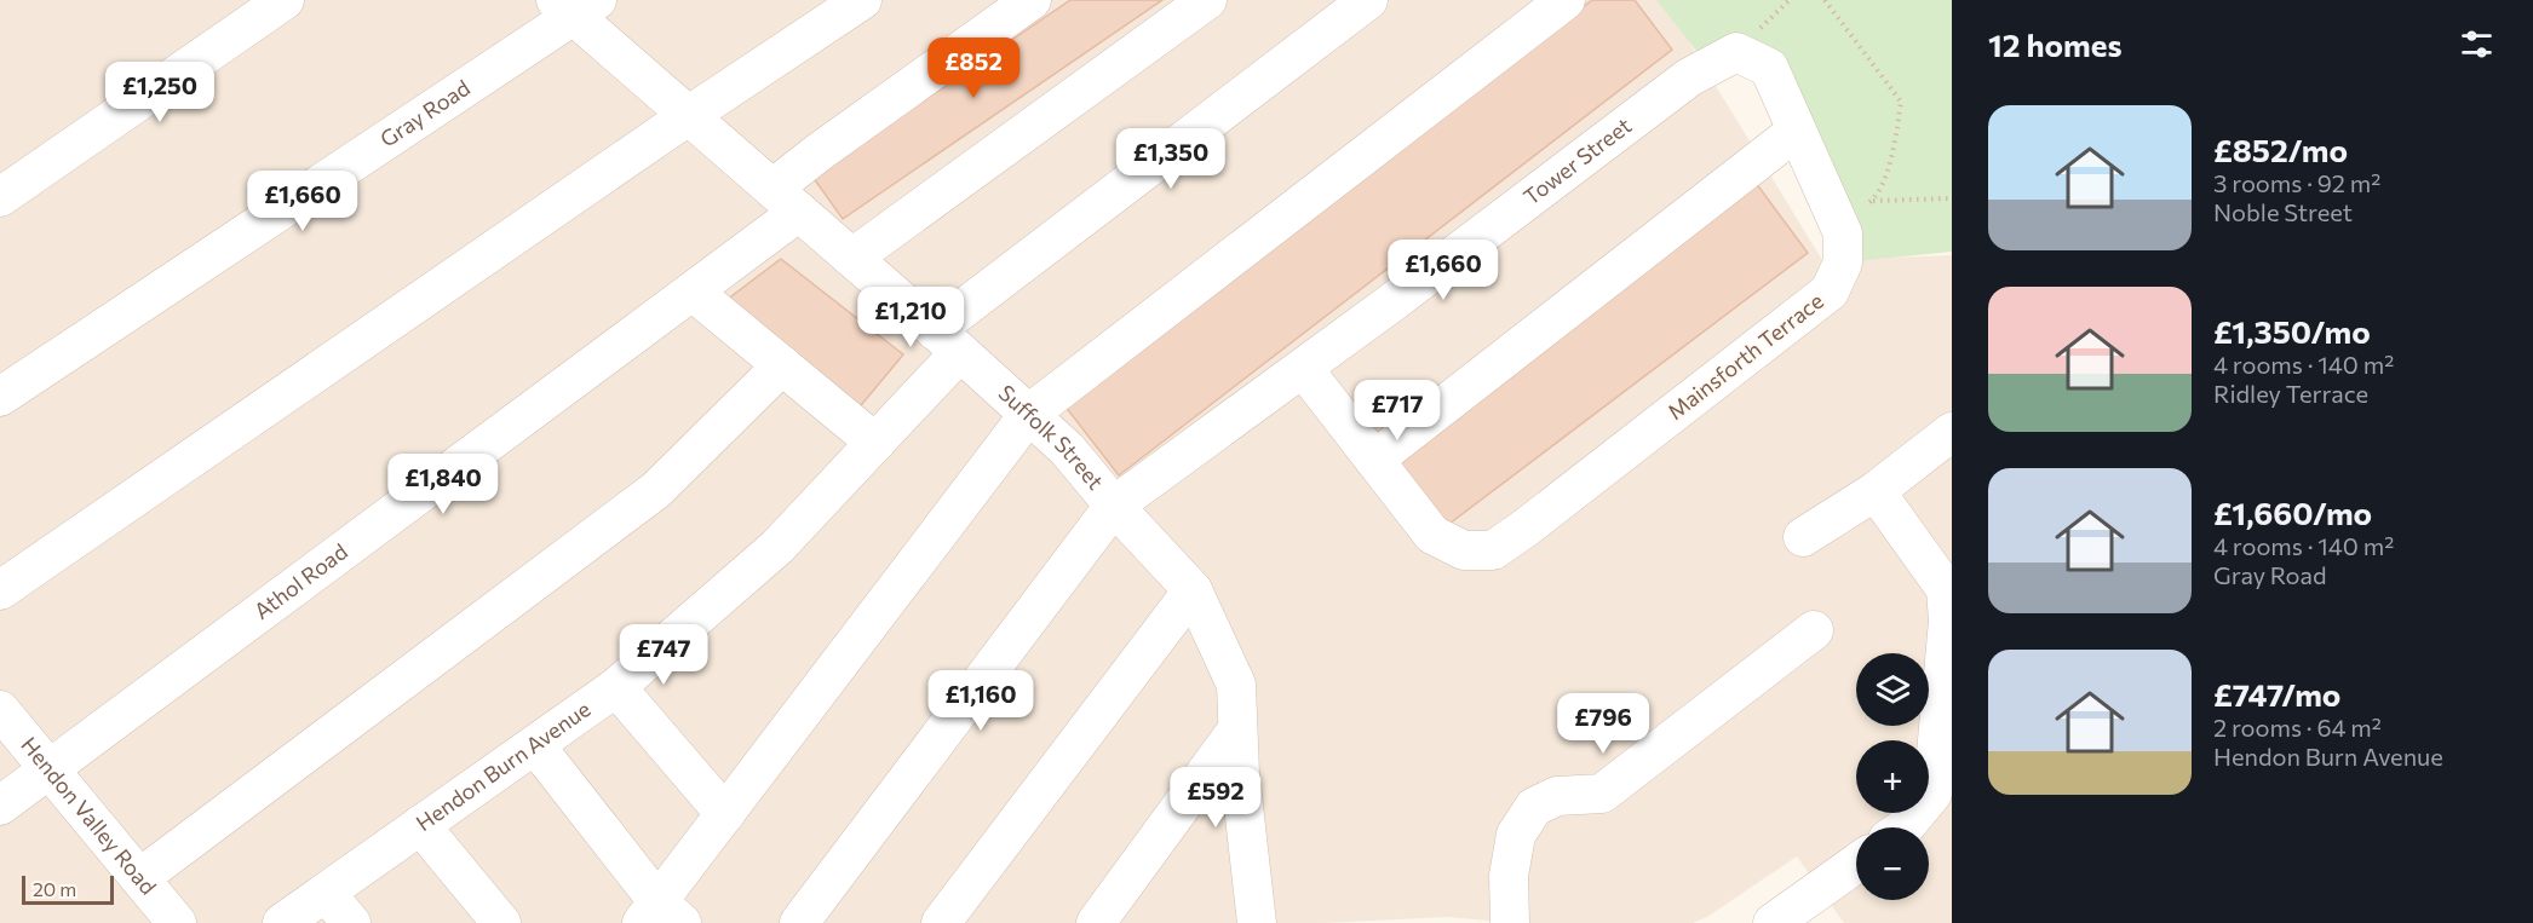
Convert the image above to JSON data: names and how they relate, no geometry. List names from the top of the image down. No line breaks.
{"streets":{"street":["Gray Road","Tower Street","Mainsforth Terrace","Suffolk Street","Athol Road","Hendon Burn Avenue","Hendon Valley Road"]},"crossings":[["Gray Road","Suffolk Street"],["Tower Street","Mainsforth Terrace"],["Tower Street","Suffolk Street"],["Suffolk Street","Athol Road"],["Suffolk Street","Hendon Burn Avenue"],["Athol Road","Hendon Valley Road"]],"scale_bar":"20 m","page":{"heading":"12 homes","price":["£852","£1,250","£1,350","£1,660","£1,660","£1,210","£717","£1,840","£747","£1,160","£796","£592"],"list":[{"name":"£852/mo","note":"3 rooms · 92 m² · Noble Street"},{"name":"£1,350/mo","note":"4 rooms · 140 m² · Ridley Terrace"},{"name":"£1,660/mo","note":"4 rooms · 140 m² · Gray Road"},{"name":"£747/mo","note":"2 rooms · 64 m² · Hendon Burn Avenue"}],"map_buttons":["+","−"],"scale":"20 m"}}
